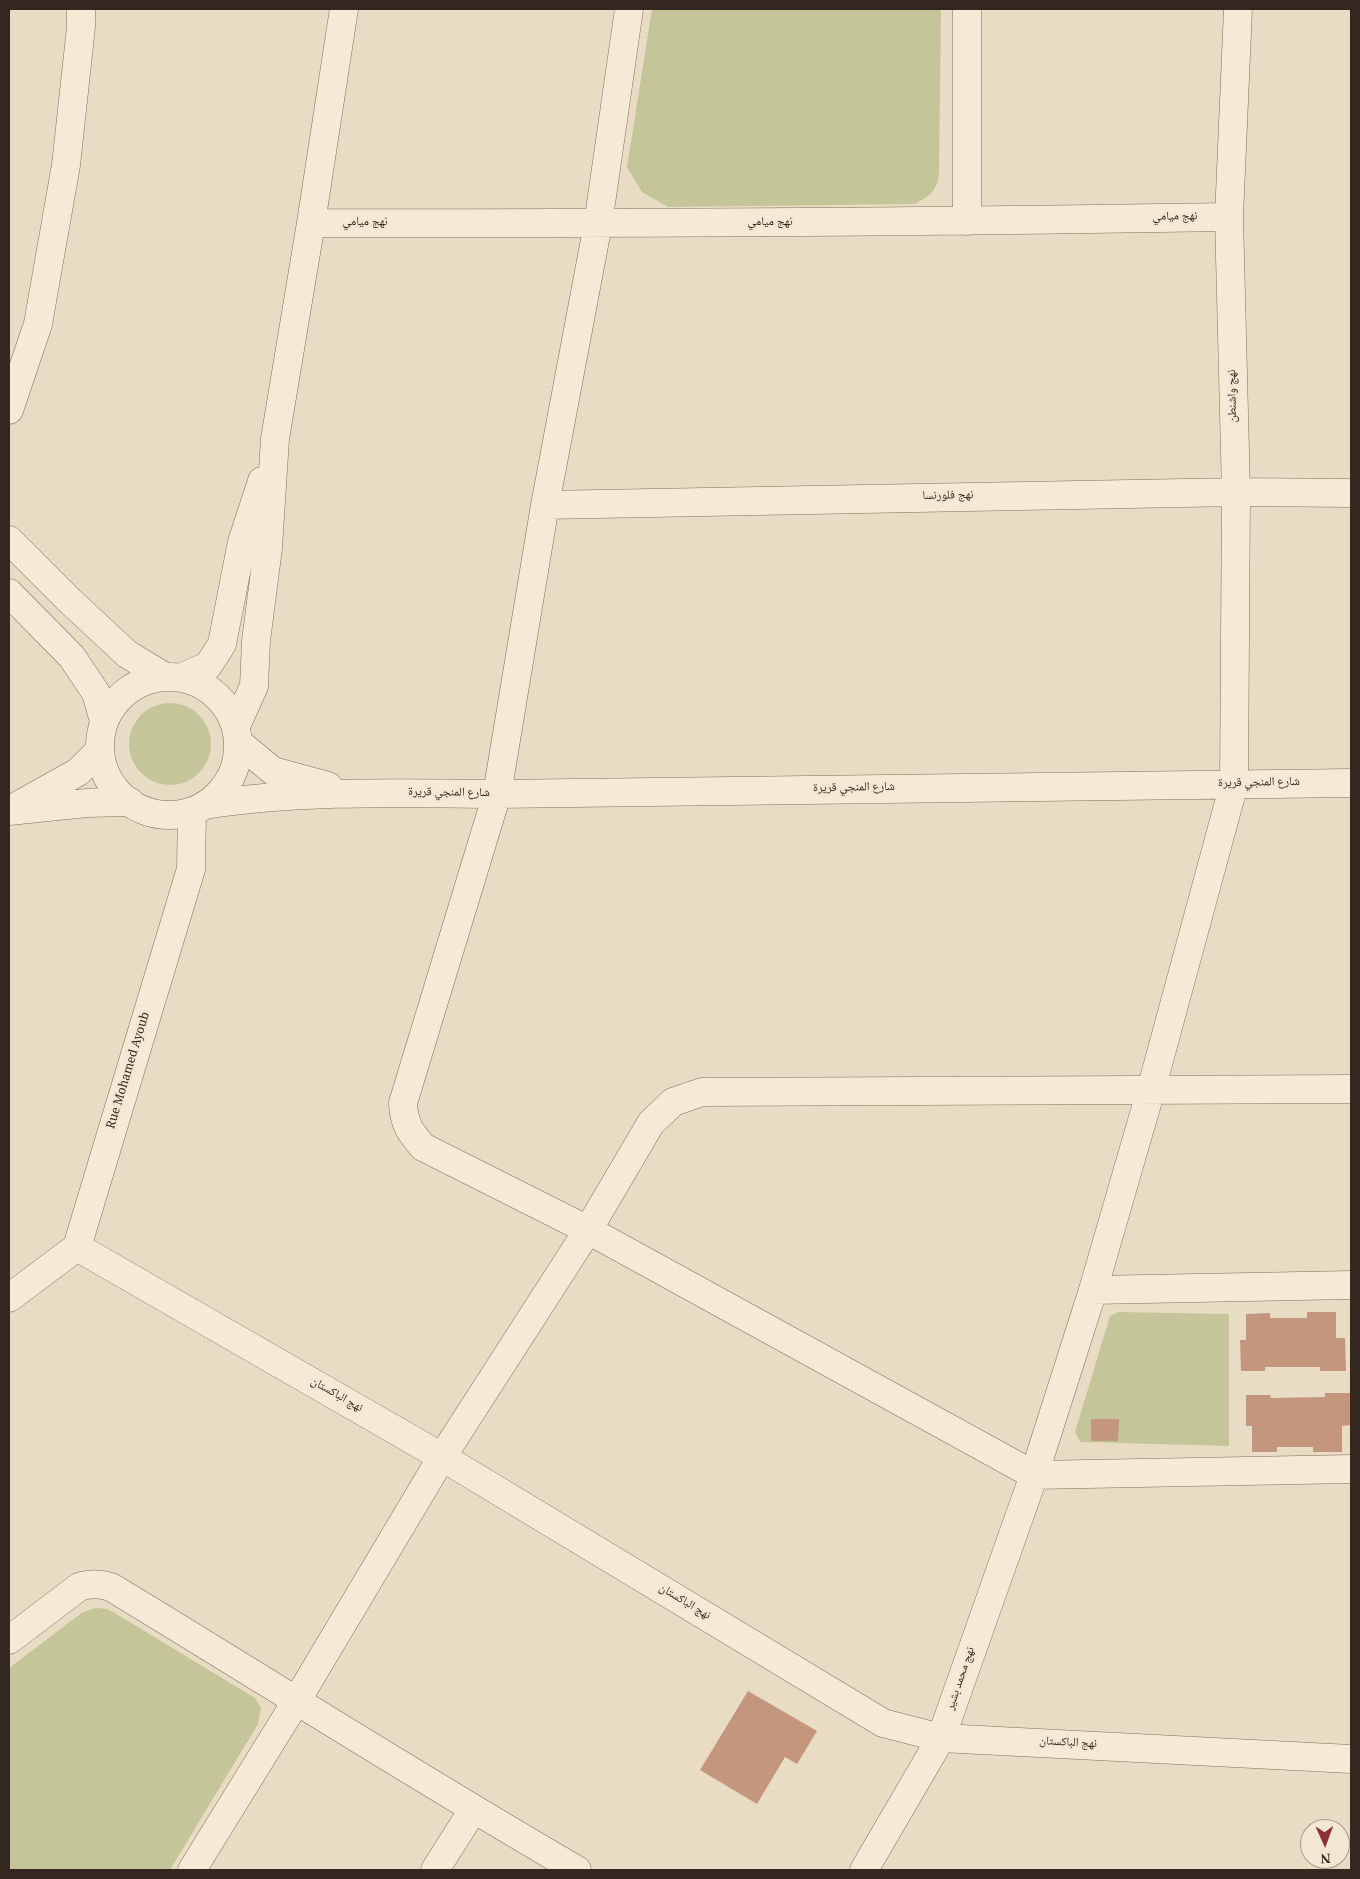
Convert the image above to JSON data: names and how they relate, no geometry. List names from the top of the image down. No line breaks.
{"streets":{"street":["نهج ميامي","نهج واشنطن","نهج فلورنسا","شارع المنجي قريرة","Rue Mohamed Ayoub","نهج الباكستان","نهج محمد بشير"]},"crossings":[["نهج ميامي","نهج واشنطن"],["نهج واشنطن","نهج فلورنسا"],["نهج واشنطن","شارع المنجي قريرة"],["نهج واشنطن","نهج محمد بشير"],["شارع المنجي قريرة","Rue Mohamed Ayoub"],["Rue Mohamed Ayoub","نهج الباكستان"],["نهج الباكستان","نهج محمد بشير"]],"north":"bottom"}
